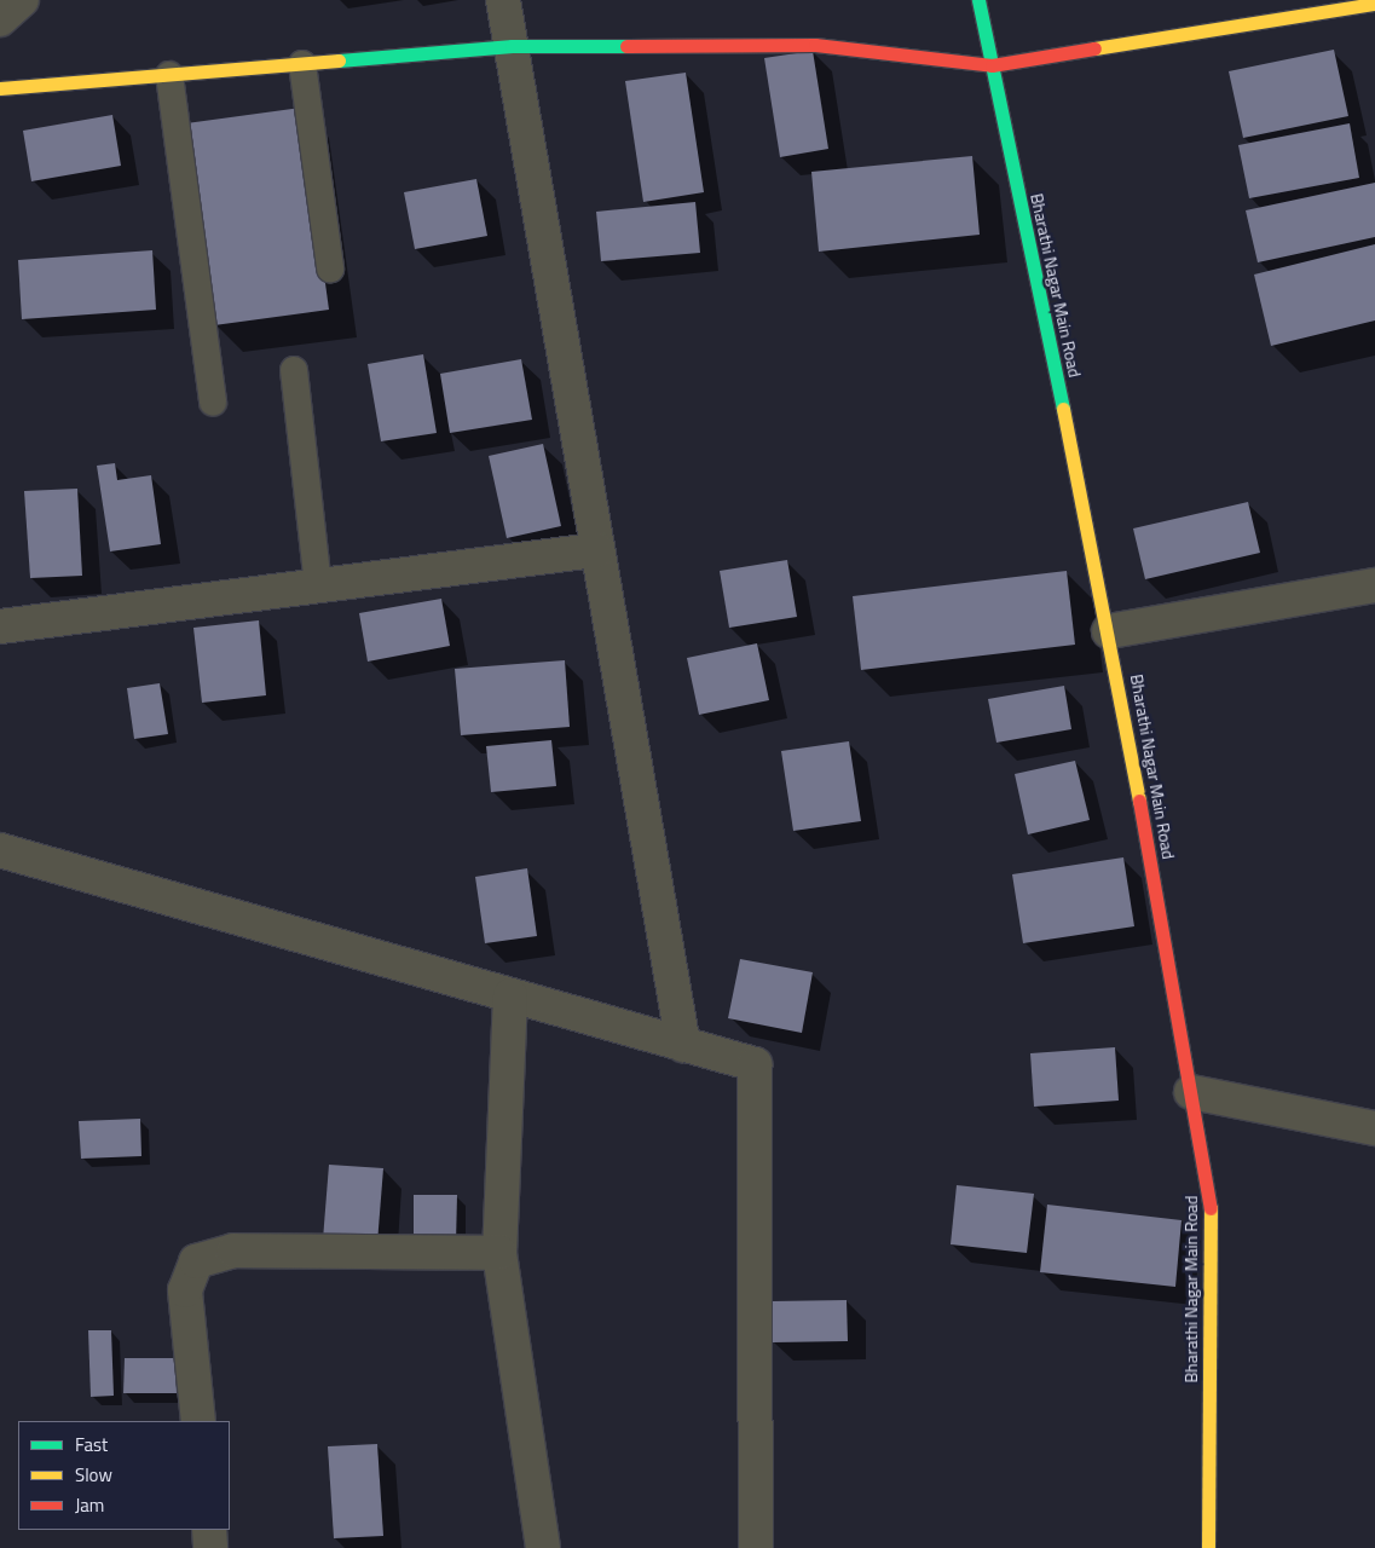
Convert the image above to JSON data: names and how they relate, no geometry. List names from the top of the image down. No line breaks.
{"streets":{"street":["Bharathi Nagar Main Road"]},"legend":["Fast","Slow","Jam"]}
